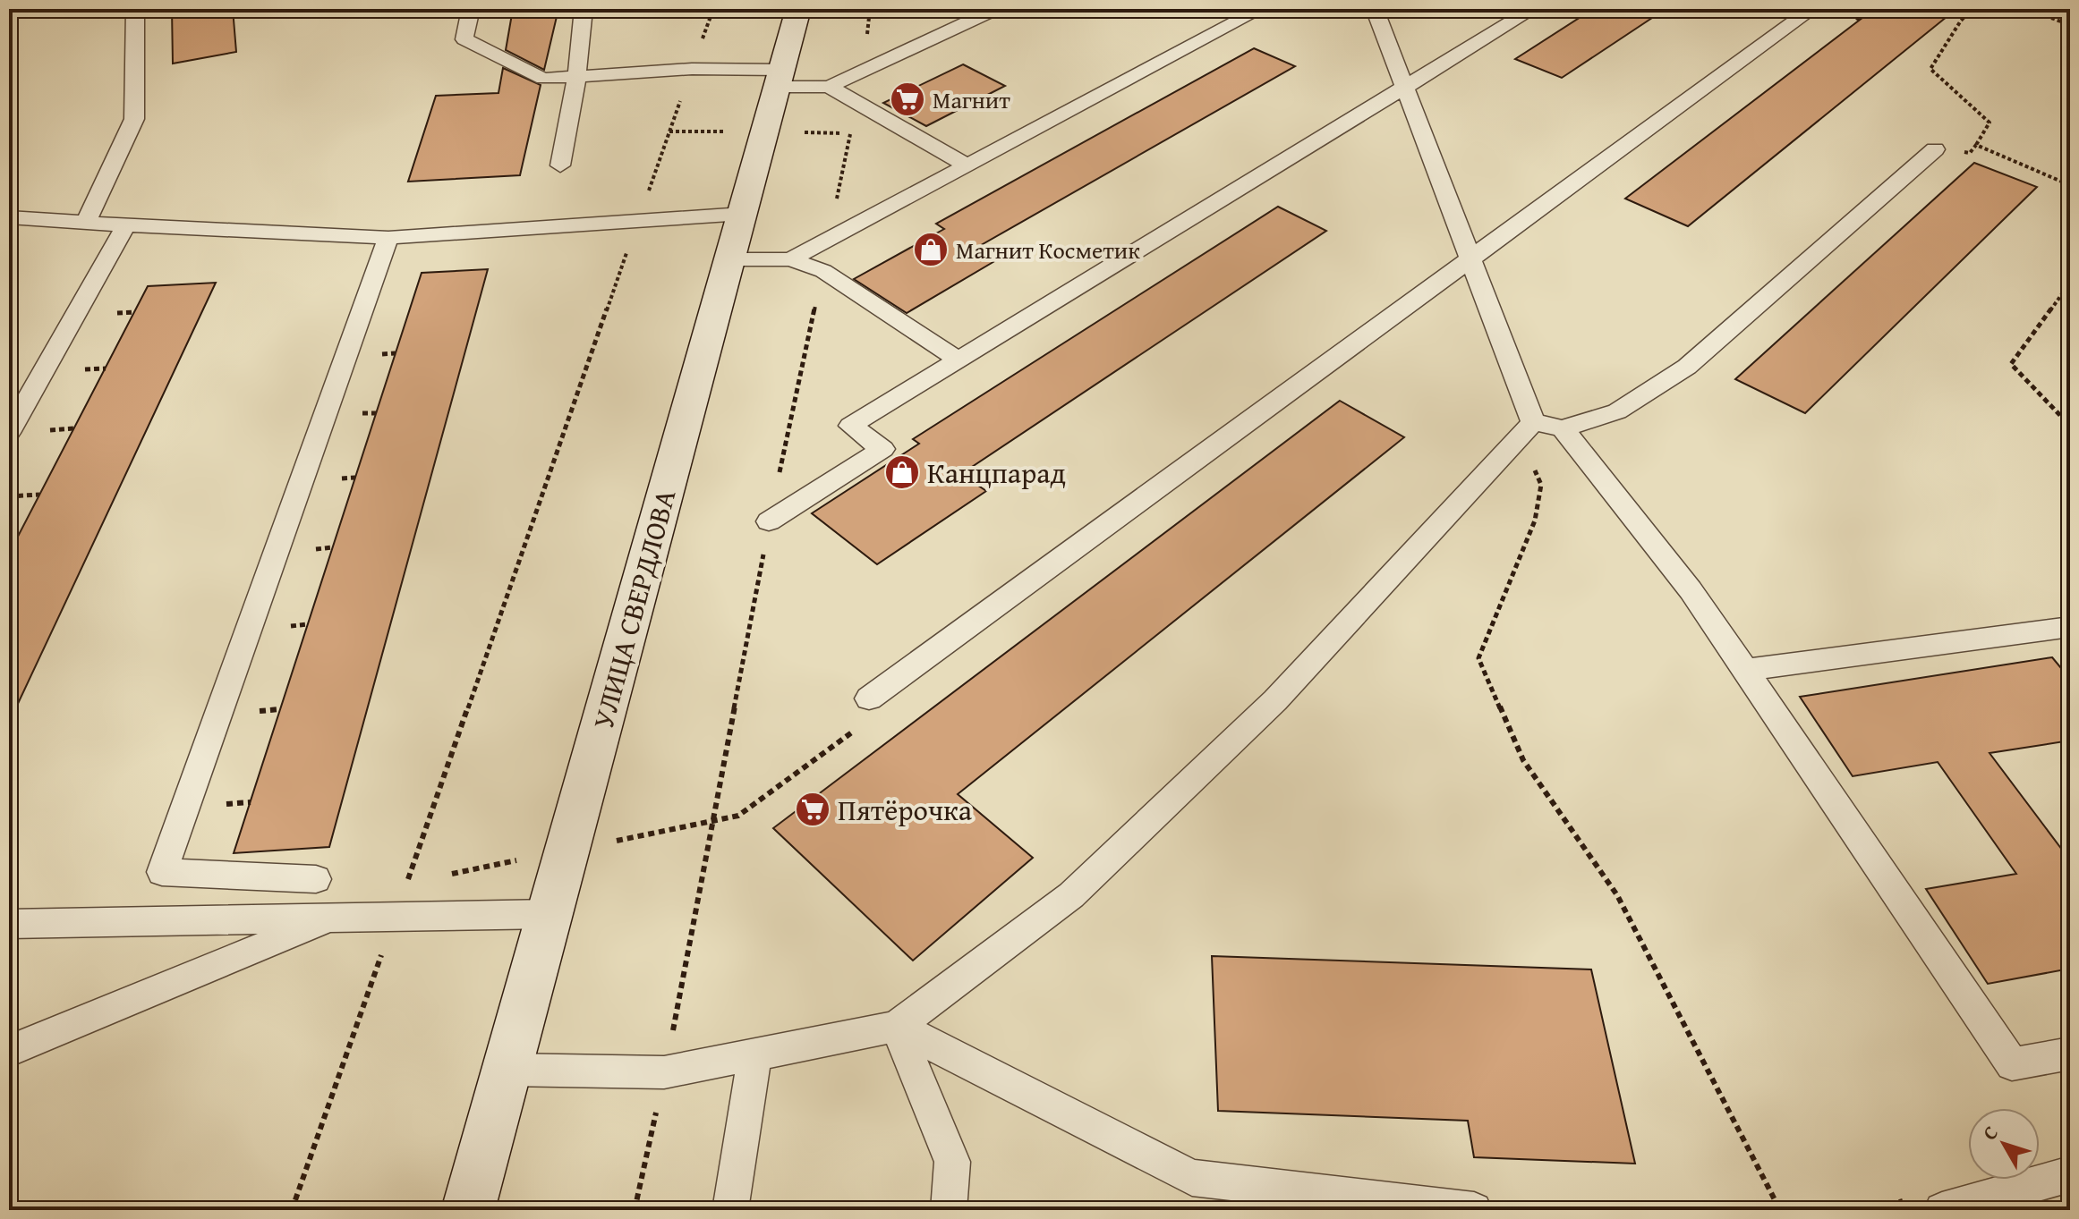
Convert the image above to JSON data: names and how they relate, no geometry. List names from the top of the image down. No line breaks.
{"streets":{"main road":["УЛИЦА СВЕРДЛОВА"]},"places":{"supermarket":["Магнит","Пятёрочка"],"shop":["Магнит Косметик","Канцпарад"]},"north":"top left"}
